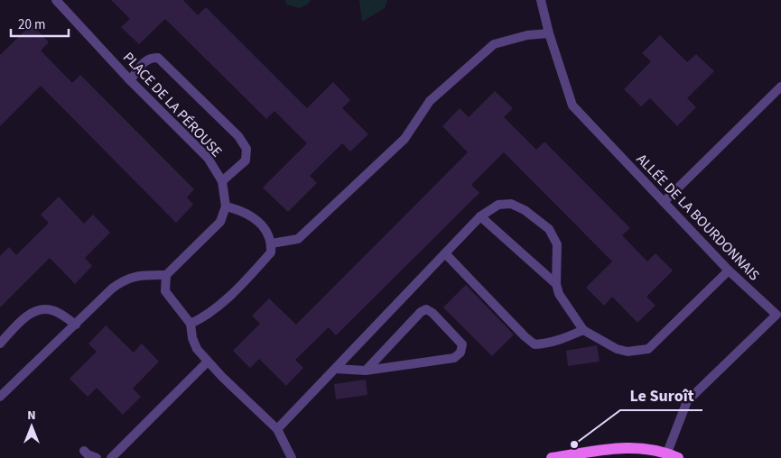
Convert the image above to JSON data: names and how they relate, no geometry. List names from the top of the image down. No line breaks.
{"streets":{"street":["PLACE DE LA PÉROUSE","ALLÉE DE LA BOURDONNAIS"]},"places":["Le Suroît"],"scale_bar":"20 m","north":"top"}
